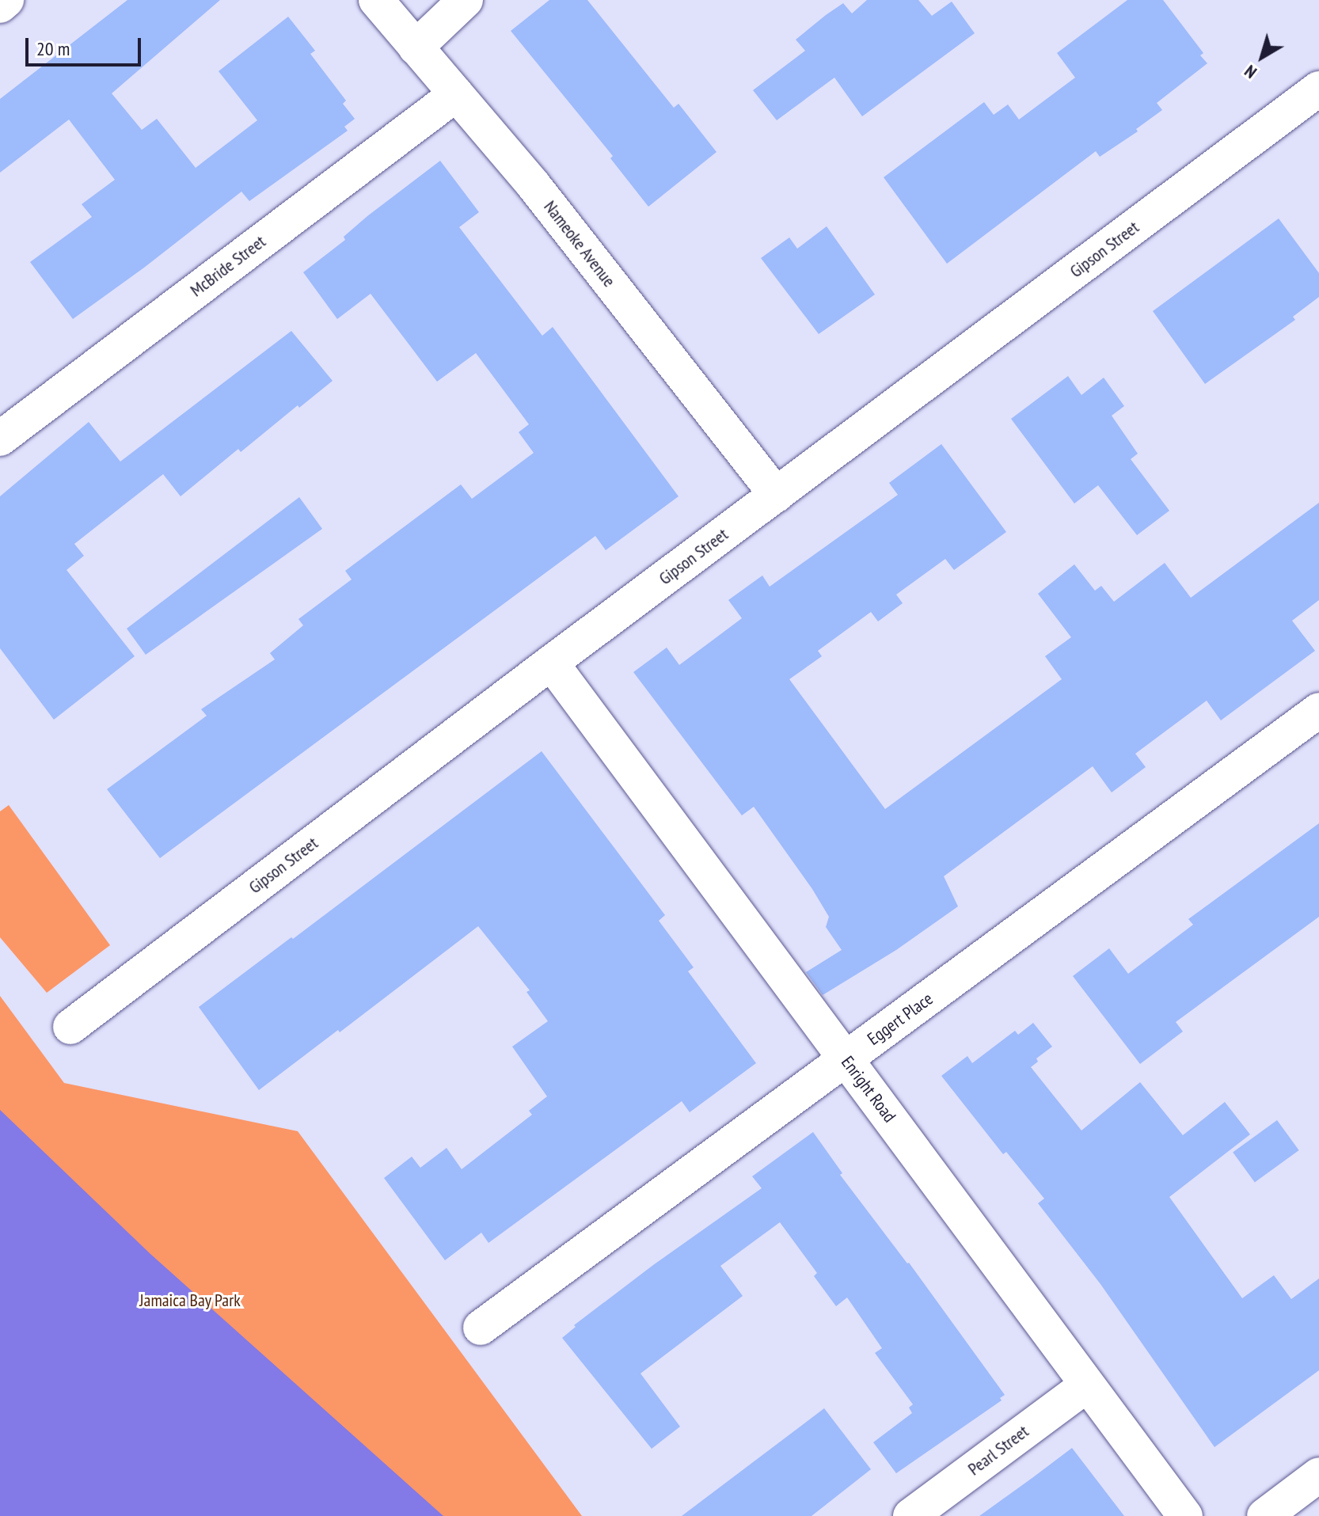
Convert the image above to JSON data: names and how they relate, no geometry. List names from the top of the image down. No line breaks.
{"streets":{"street":["Nameoke Avenue","Gipson Street","McBride Street","Eggert Place","Enright Road","Pearl Street"]},"crossings":[["Nameoke Avenue","Gipson Street"],["Nameoke Avenue","McBride Street"],["Gipson Street","Enright Road"],["Eggert Place","Enright Road"],["Enright Road","Pearl Street"]],"parks":["Jamaica Bay Park"],"scale_bar":"20 m","north":"bottom left"}
